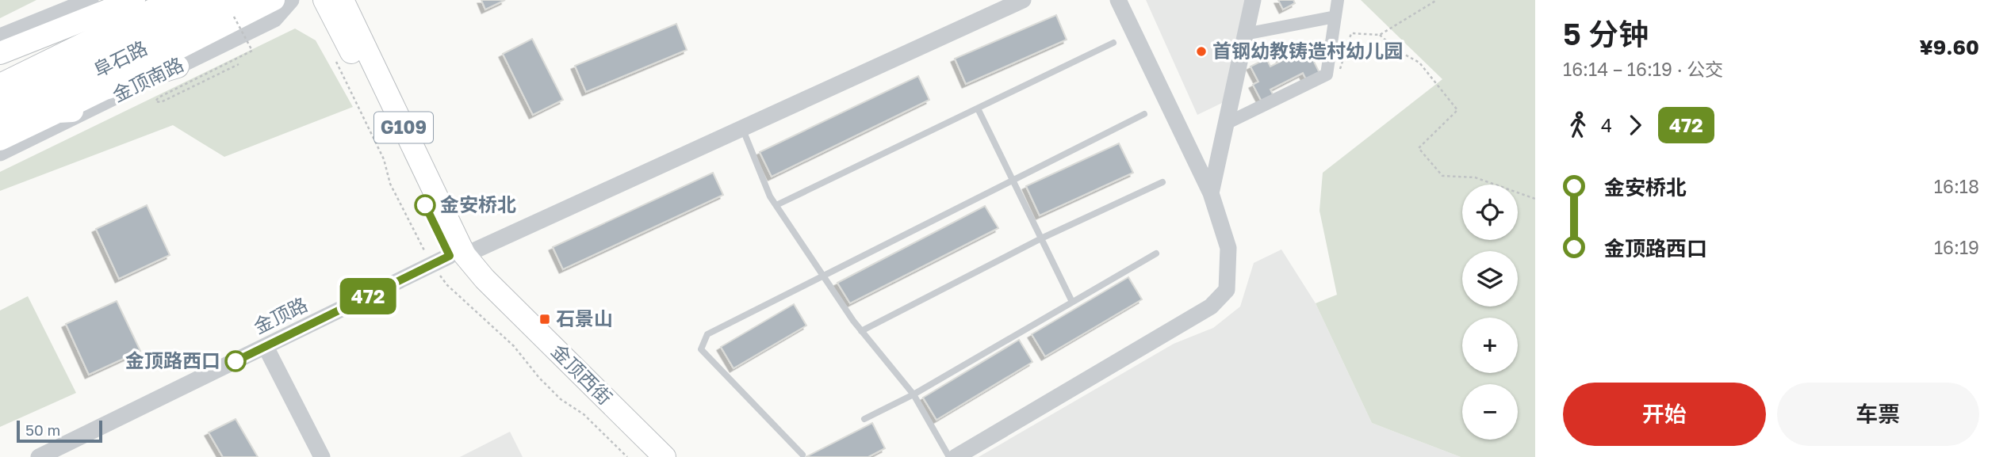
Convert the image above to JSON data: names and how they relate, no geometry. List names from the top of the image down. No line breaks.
{"streets":{"highway":["阜石路","G109","金顶西街"],"main road":["金顶南路"],"street":["金顶路"]},"crossings":[["金顶路","金顶西街"]],"places":{"other":["首钢幼教铸造村幼儿园","金安桥北","金顶路西口"],"transit":["石景山"]},"lines":["bus line 472"],"scale_bar":"50 m","page":{"on_map":"472","heading":["5 分钟","16:14 – 16:19 · 公交","¥9.60"],"legs":["4","472"],"list":[{"name":"金安桥北","value":"16:18"},{"name":"金顶路西口","value":"16:19"}],"map_buttons":["+","−"],"buttons":["开始","车票"],"scale":"50 m"}}
